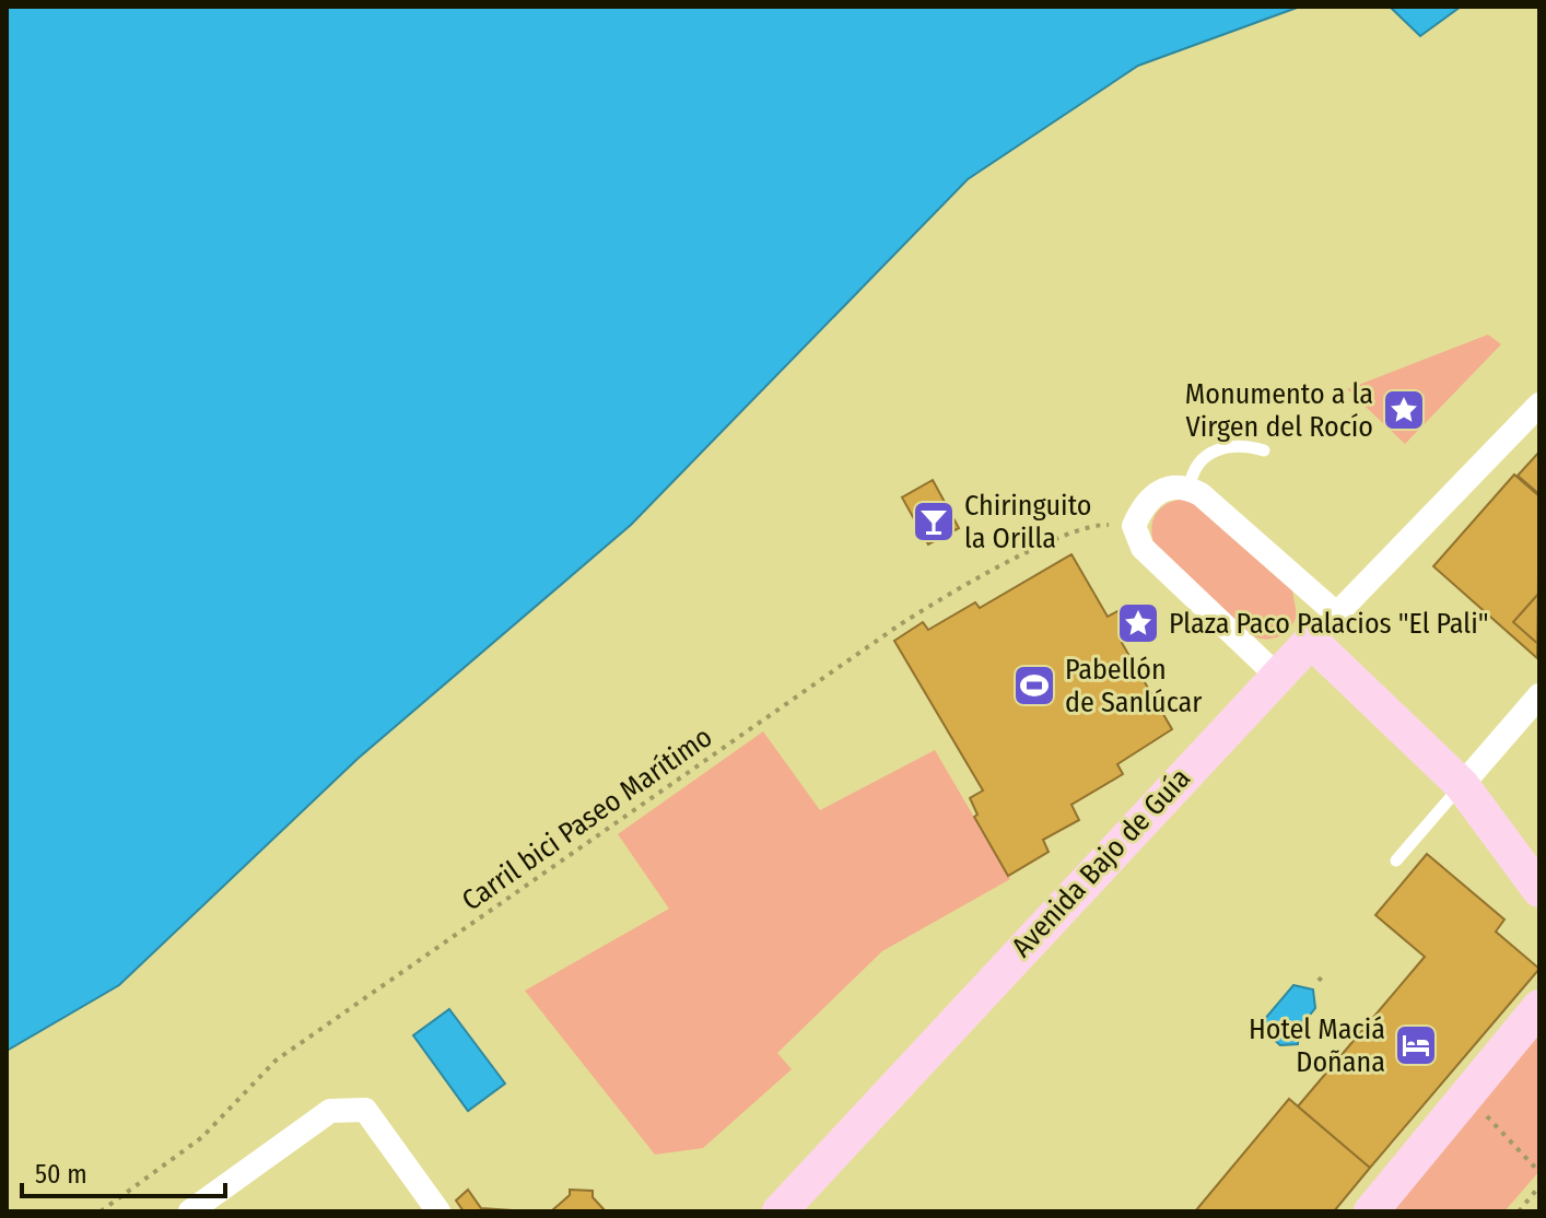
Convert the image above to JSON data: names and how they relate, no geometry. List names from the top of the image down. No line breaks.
{"streets":{"street":["Avenida Bajo de Guía"],"path":["Carril bici Paseo Marítimo"]},"places":{"place":["Monumento a la Virgen del Rocío","Plaza Paco Palacios \"El Pali\""],"bar":["Chiringuito la Orilla"],"sports":["Pabellón de Sanlúcar"],"hotel":["Hotel Maciá Doñana"]},"scale_bar":"50 m"}
